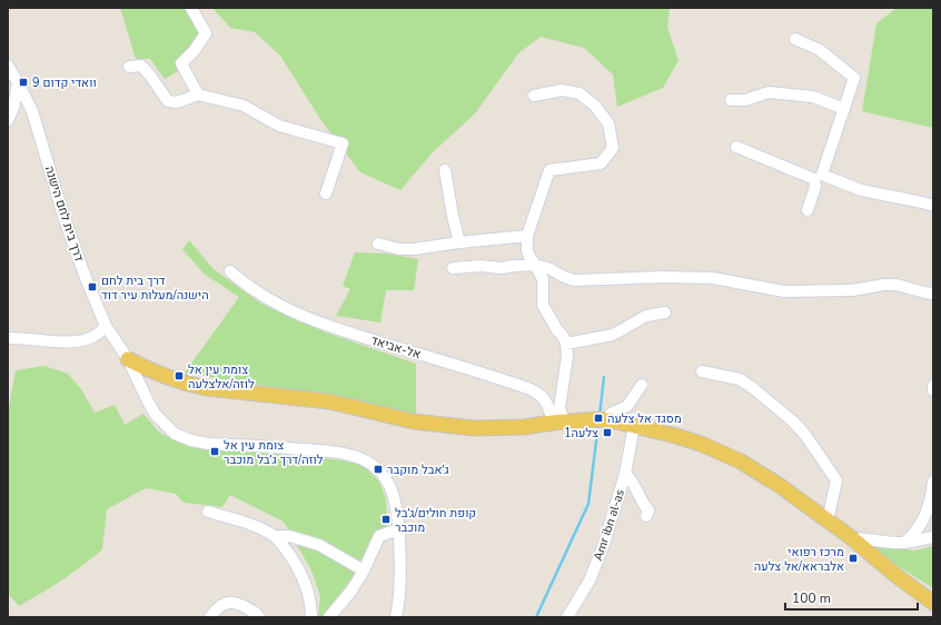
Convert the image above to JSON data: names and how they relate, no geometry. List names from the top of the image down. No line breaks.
{"streets":{"street":["דרך בית לחם הישנה","אל-אביאד","Amr ibn al-as"]},"places":{"transit":["וואדי קדום 9","דרך בית לחם הישנה/מעלות עיר דוד","צומת עין אל לוזה/אלצלעה","מסגד אל צלעה","צלעה1","צומת עין אל לוזה/דרך ג׳בל מוכבר","ג׳אבל מוקבר","קופת חולים/ג׳בל מוכבר","מרכז רפואי אלבראא/אל צלעה"]},"scale_bar":"100 m"}
